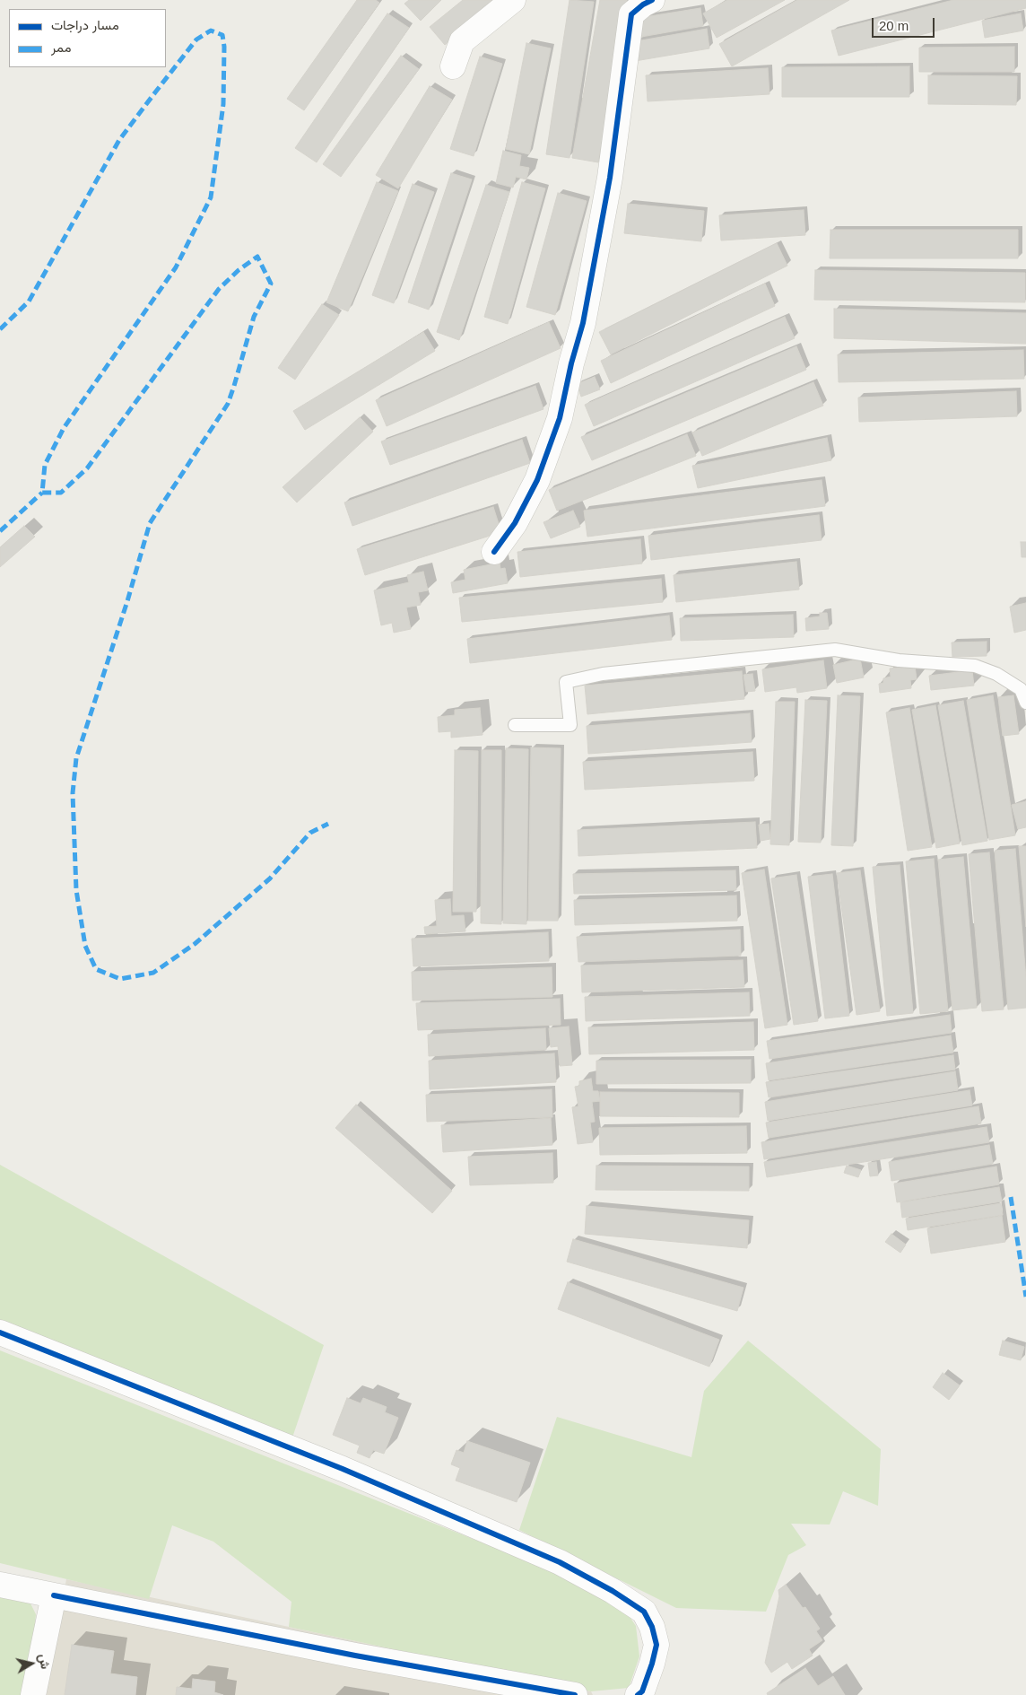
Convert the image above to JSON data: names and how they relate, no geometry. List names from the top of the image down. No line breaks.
{"legend":["مسار دراجات","ممر"],"scale_bar":"20 m","north":"right"}
